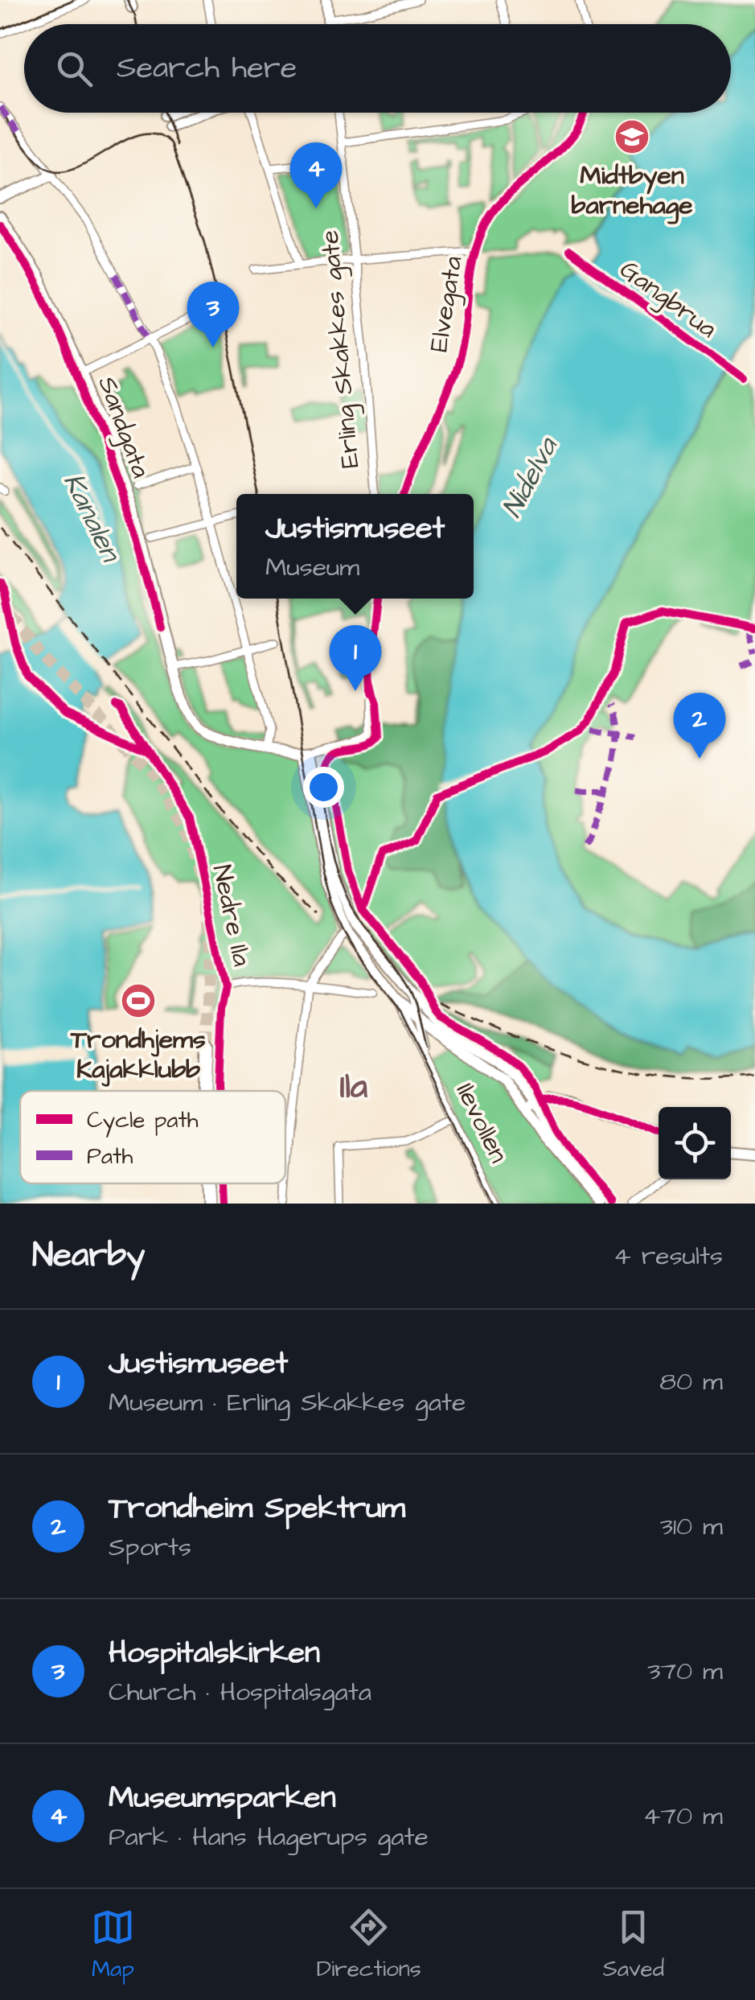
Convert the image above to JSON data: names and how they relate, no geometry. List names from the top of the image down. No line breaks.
{"streets":{"main road":["Sandgata","Ilevollen"],"street":["Elvegata","Erling Skakkes gate","Nedre Ila"],"cycle path":["Gangbrua"]},"districts":["Ila"],"water":["Nidelva","Kanalen"],"places":{"school or university":["Midtbyen barnehage"],"sports":["Trondhjems Kajakklubb"]},"legend":["Cycle path","Path"],"page":{"search":"Search here","pins":["4","3","1","2"],"popup":["Justismuseet","Museum"],"heading":["Nearby","4 results"],"list":[{"mark":"1","name":"Justismuseet","note":"Museum · Erling Skakkes gate","value":"80 m"},{"mark":"2","name":"Trondheim Spektrum","note":"Sports","value":"310 m"},{"mark":"3","name":"Hospitalskirken","note":"Church · Hospitalsgata","value":"370 m"},{"mark":"4","name":"Museumsparken","note":"Park · Hans Hagerups gate","value":"470 m"}],"nav":["Map","Directions","Saved"]}}
